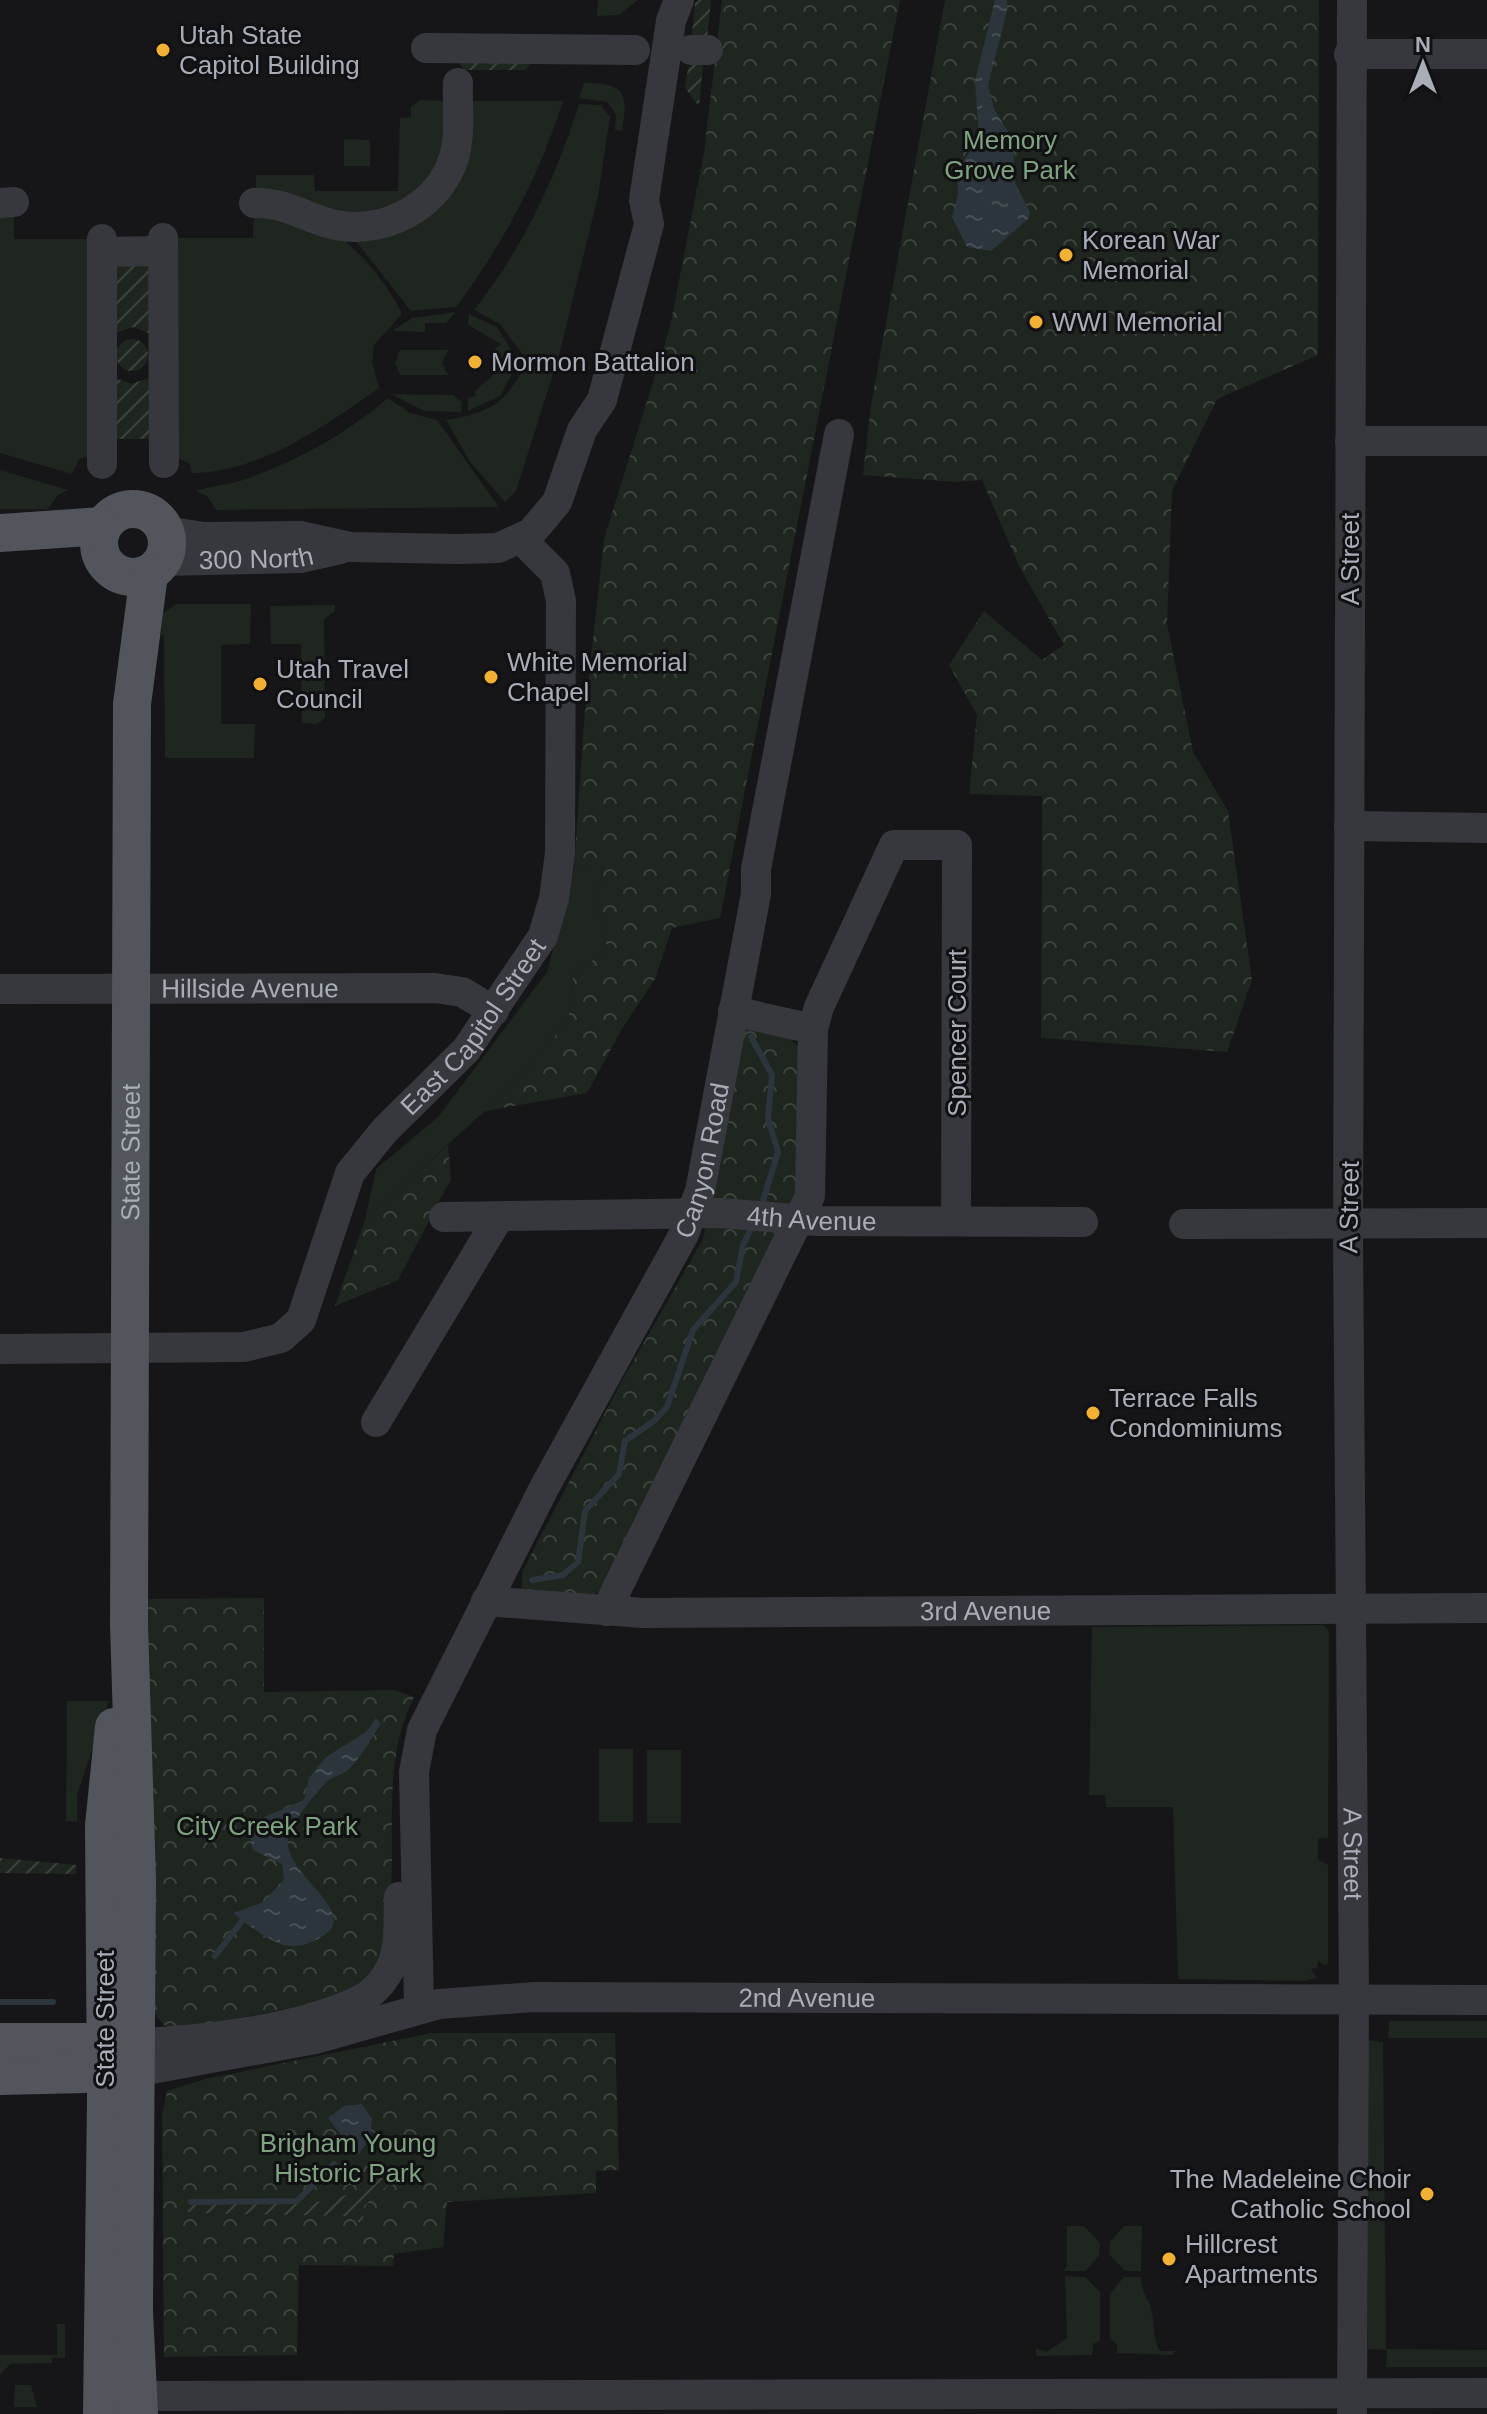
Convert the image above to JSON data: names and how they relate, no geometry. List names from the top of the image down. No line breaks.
{"streets":{"main road":["300 North","State Street"],"street":["A Street","Hillside Avenue","East Capitol Street","Spencer Court","Canyon Road","4th Avenue","3rd Avenue","2nd Avenue"]},"crossings":[["300 North","East Capitol Street"],["300 North","State Street"],["A Street","3rd Avenue"],["A Street","2nd Avenue"],["Hillside Avenue","East Capitol Street"],["Hillside Avenue","State Street"],["East Capitol Street","State Street"],["Spencer Court","4th Avenue"],["State Street","Canyon Road"],["State Street","2nd Avenue"],["Canyon Road","4th Avenue"],["Canyon Road","3rd Avenue"],["Canyon Road","2nd Avenue"]],"parks":["Memory Grove Park","City Creek Park","Brigham Young Historic Park"],"places":["Utah State Capitol Building","Korean War Memorial","WWI Memorial","Mormon Battalion","White Memorial Chapel","Utah Travel Council","Terrace Falls Condominiums","The Madeleine Choir Catholic School","Hillcrest Apartments"],"north":"top"}
